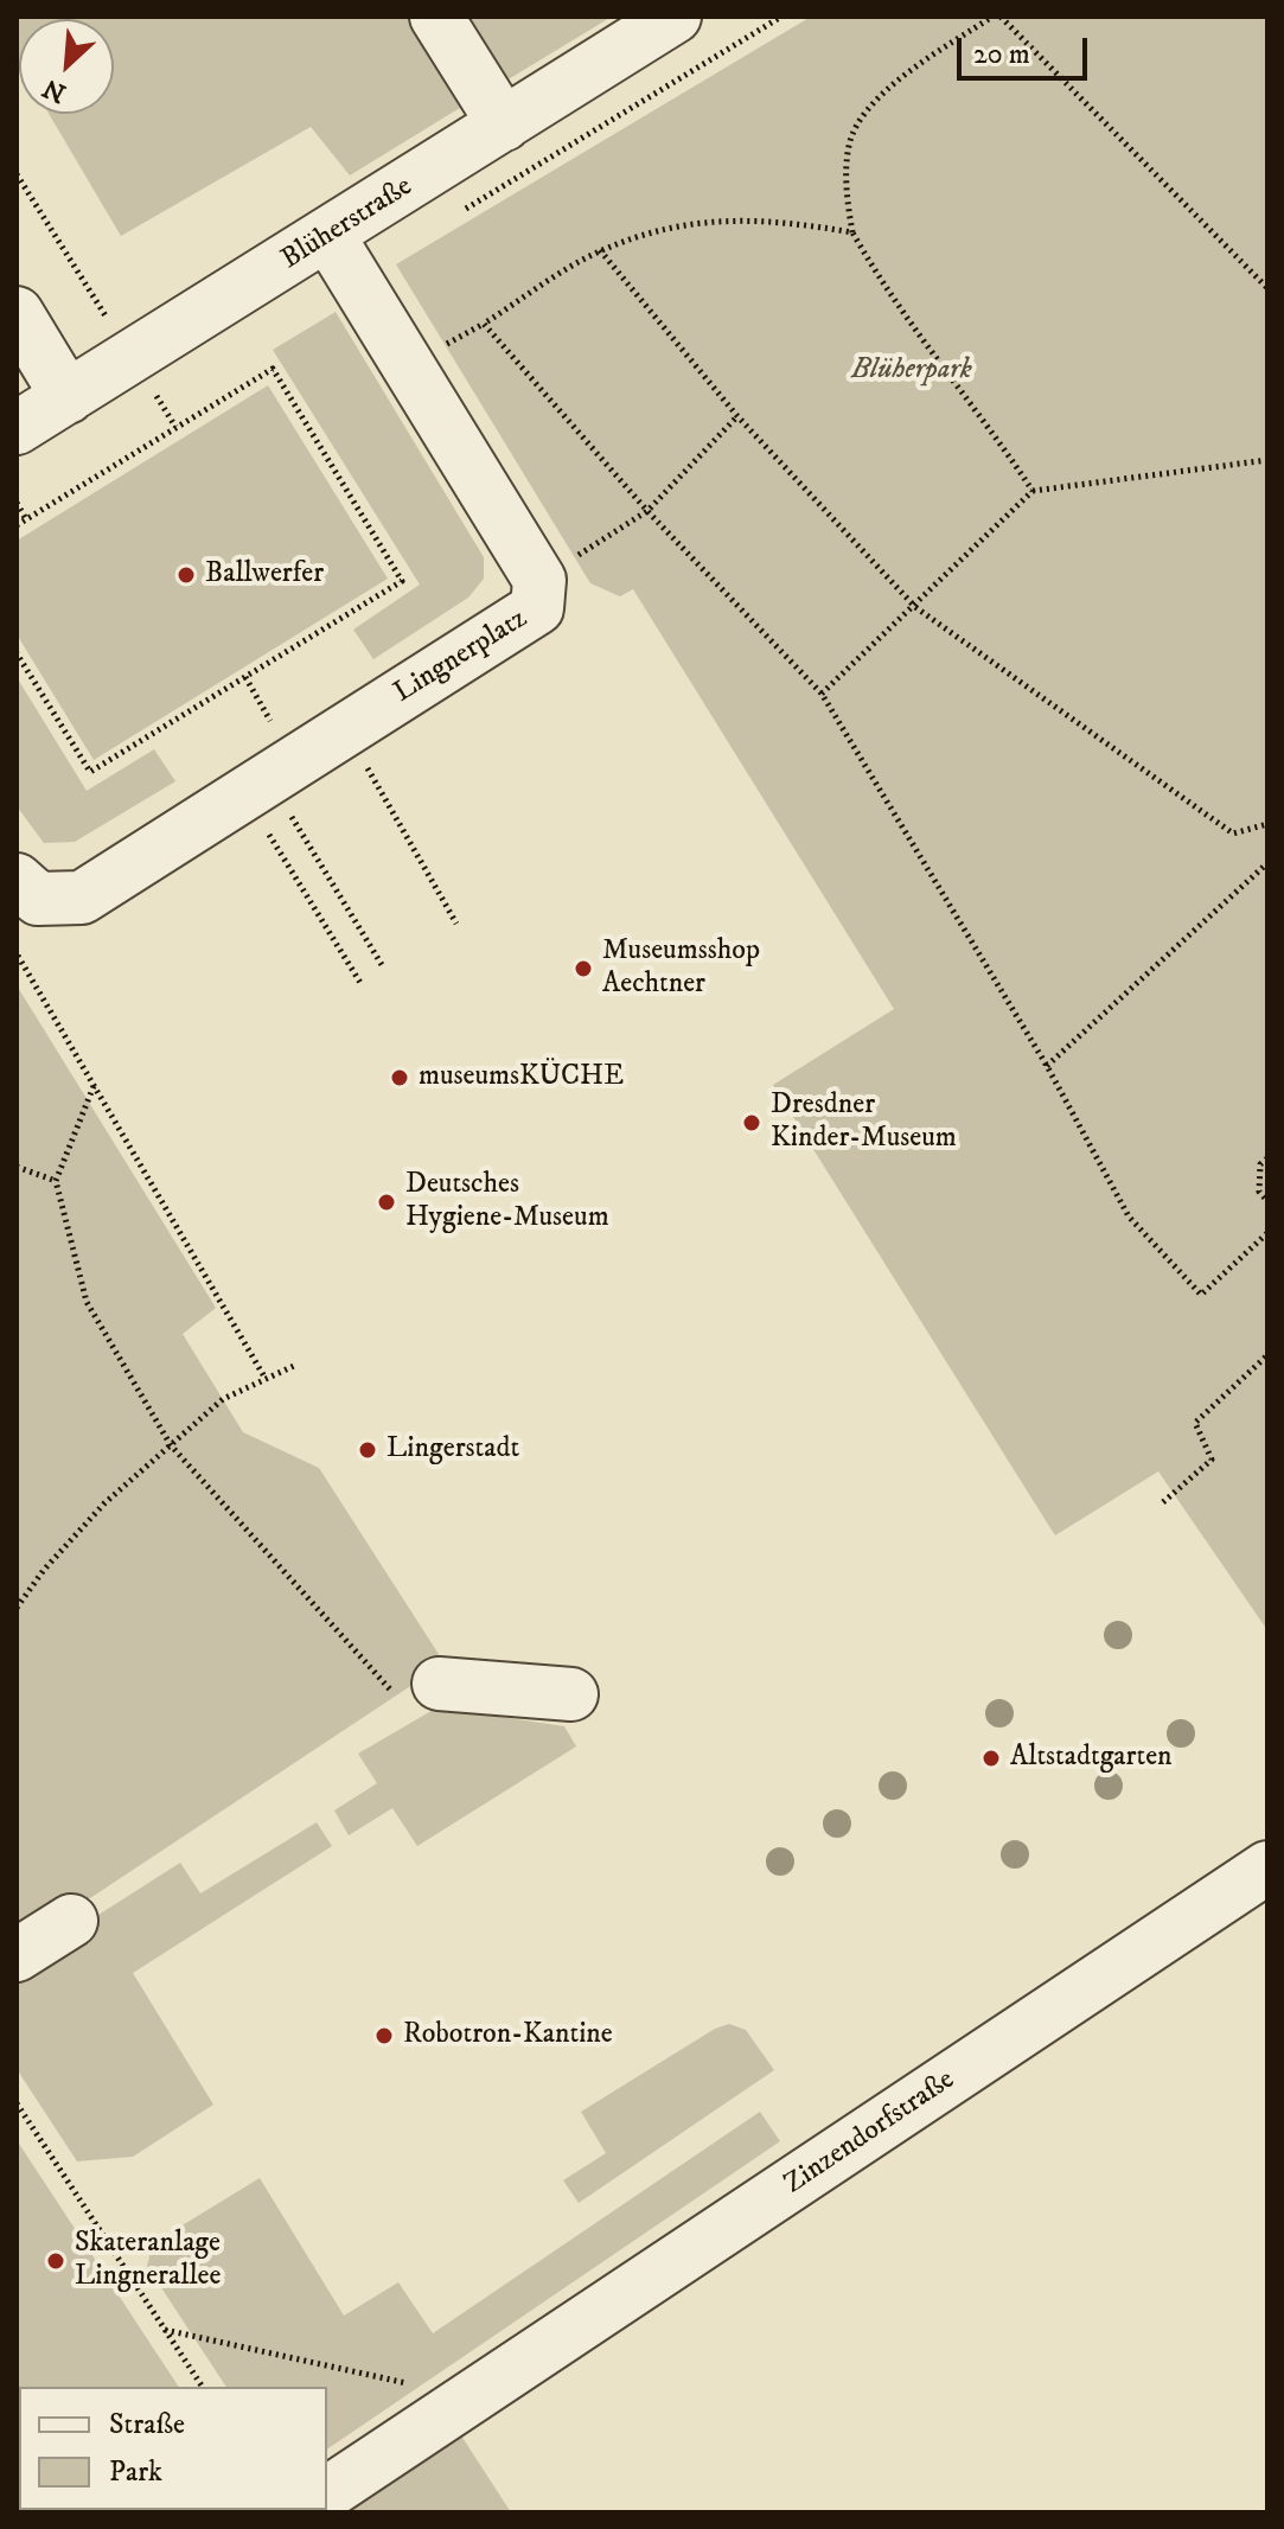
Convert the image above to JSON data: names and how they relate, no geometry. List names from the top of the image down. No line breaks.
{"streets":{"street":["Blüherstraße","Lingnerplatz","Zinzendorfstraße"]},"crossings":[["Blüherstraße","Lingnerplatz"]],"parks":["Blüherpark"],"places":["Ballwerfer","Museumsshop Aechtner","museumsKÜCHE","Dresdner Kinder-Museum","Deutsches Hygiene-Museum","Lingerstadt","Altstadtgarten","Robotron-Kantine","Skateranlage Lingnerallee"],"legend":["Straße","Park"],"scale_bar":"20 m","north":"bottom left"}
